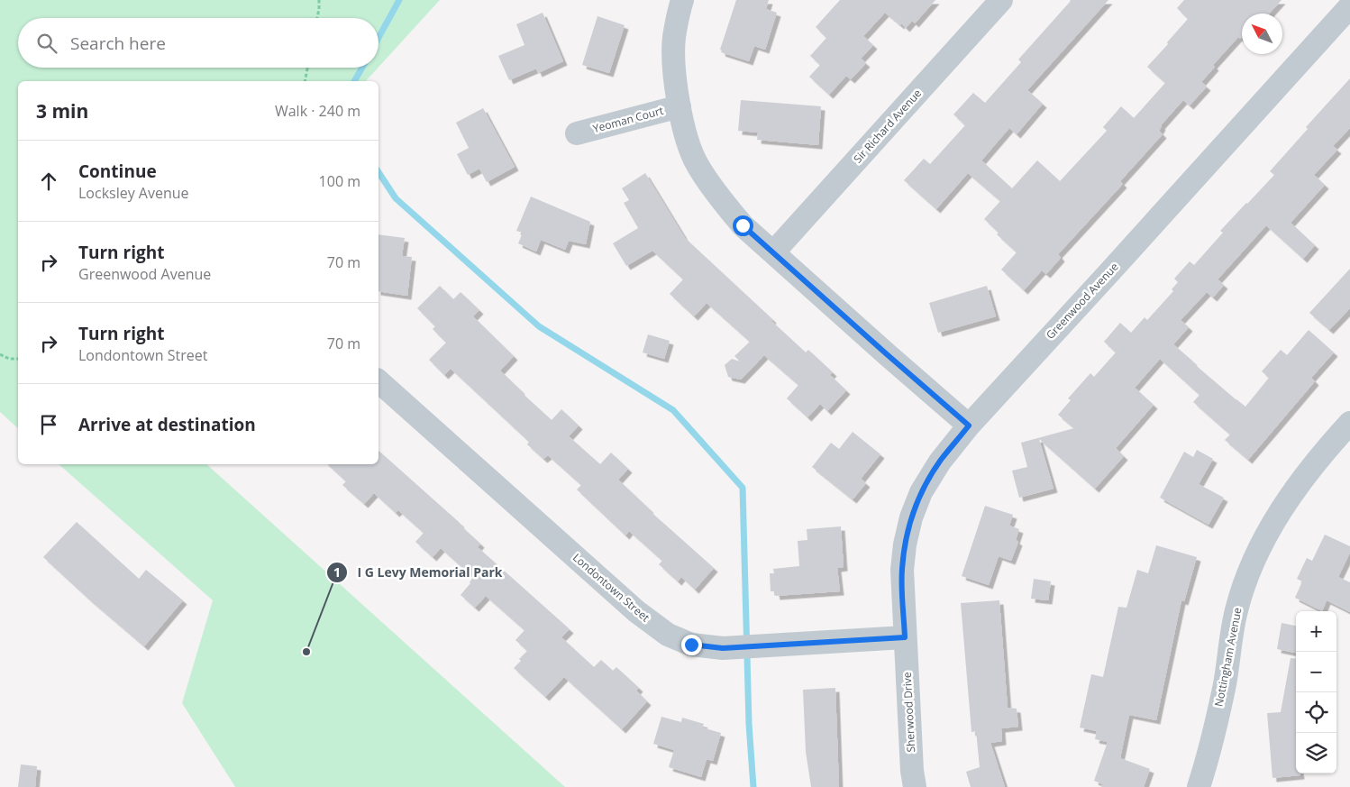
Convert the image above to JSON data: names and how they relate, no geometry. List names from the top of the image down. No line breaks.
{"streets":{"street":["Yeoman Court","Sir Richard Avenue","Greenwood Avenue","Londontown Street","Nottingham Avenue","Sherwood Drive"]},"crossings":[["Greenwood Avenue","Londontown Street"],["Greenwood Avenue","Sherwood Drive"],["Londontown Street","Sherwood Drive"]],"places":["I G Levy Memorial Park"],"north":"top left","page":{"search":"Search here","heading":["3 min","Walk · 240 m"],"list":[["Continue","Locksley Avenue","100 m"],["Turn right","Greenwood Avenue","70 m"],["Turn right","Londontown Street","70 m"],"Arrive at destination"],"map_buttons":["+","−"]}}
